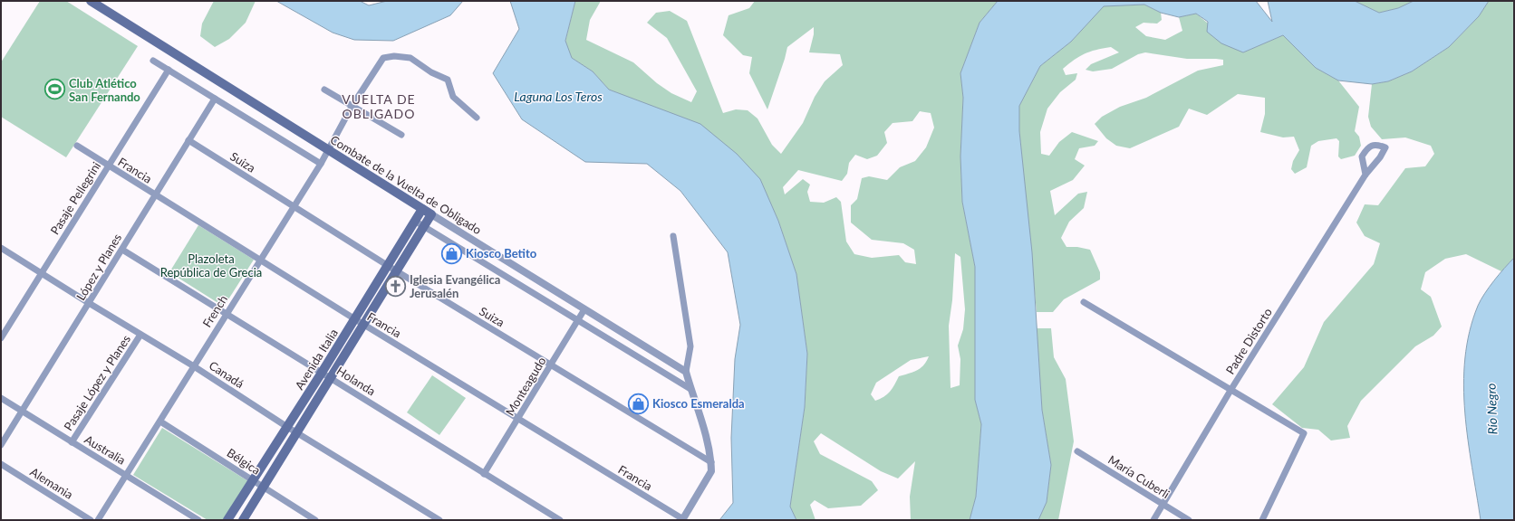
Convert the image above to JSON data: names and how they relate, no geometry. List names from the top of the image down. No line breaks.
{"streets":{"main road":["Combate de la Vuelta de Obligado","Avenida Italia"],"street":["Suiza","Francia","Pasaje Pellegrini","López y Planes","French","Padre Distorto","Canadá","Holanda","Pasaje López y Planes","Monteagudo","Australia","Bélgica","María Cuberli","Alemania"]},"crossings":[["Suiza","López y Planes"],["Suiza","French"],["Suiza","Avenida Italia"],["Suiza","Monteagudo"],["Francia","Pasaje Pellegrini"],["Francia","López y Planes"],["Francia","French"],["Francia","Avenida Italia"],["Francia","Monteagudo"],["Combate de la Vuelta de Obligado","French"],["Combate de la Vuelta de Obligado","Avenida Italia"],["Combate de la Vuelta de Obligado","Monteagudo"],["Pasaje Pellegrini","Canadá"],["López y Planes","Canadá"],["López y Planes","Holanda"],["López y Planes","Australia"],["French","Canadá"],["French","Holanda"],["French","Australia"],["French","Bélgica"],["Padre Distorto","María Cuberli"],["Avenida Italia","Canadá"],["Avenida Italia","Holanda"],["Avenida Italia","Bélgica"],["Canadá","Pasaje López y Planes"],["Holanda","Monteagudo"],["Pasaje López y Planes","Australia"]],"districts":["VUELTA DE OBLIGADO"],"water":["Laguna Los Teros","Río Negro"],"parks":["Plazoleta República de Grecia"],"places":{"sports":["Club Atlético San Fernando"],"shop":["Kiosco Betito","Kiosco Esmeralda"],"church":["Iglesia Evangélica Jerusalén"]}}
